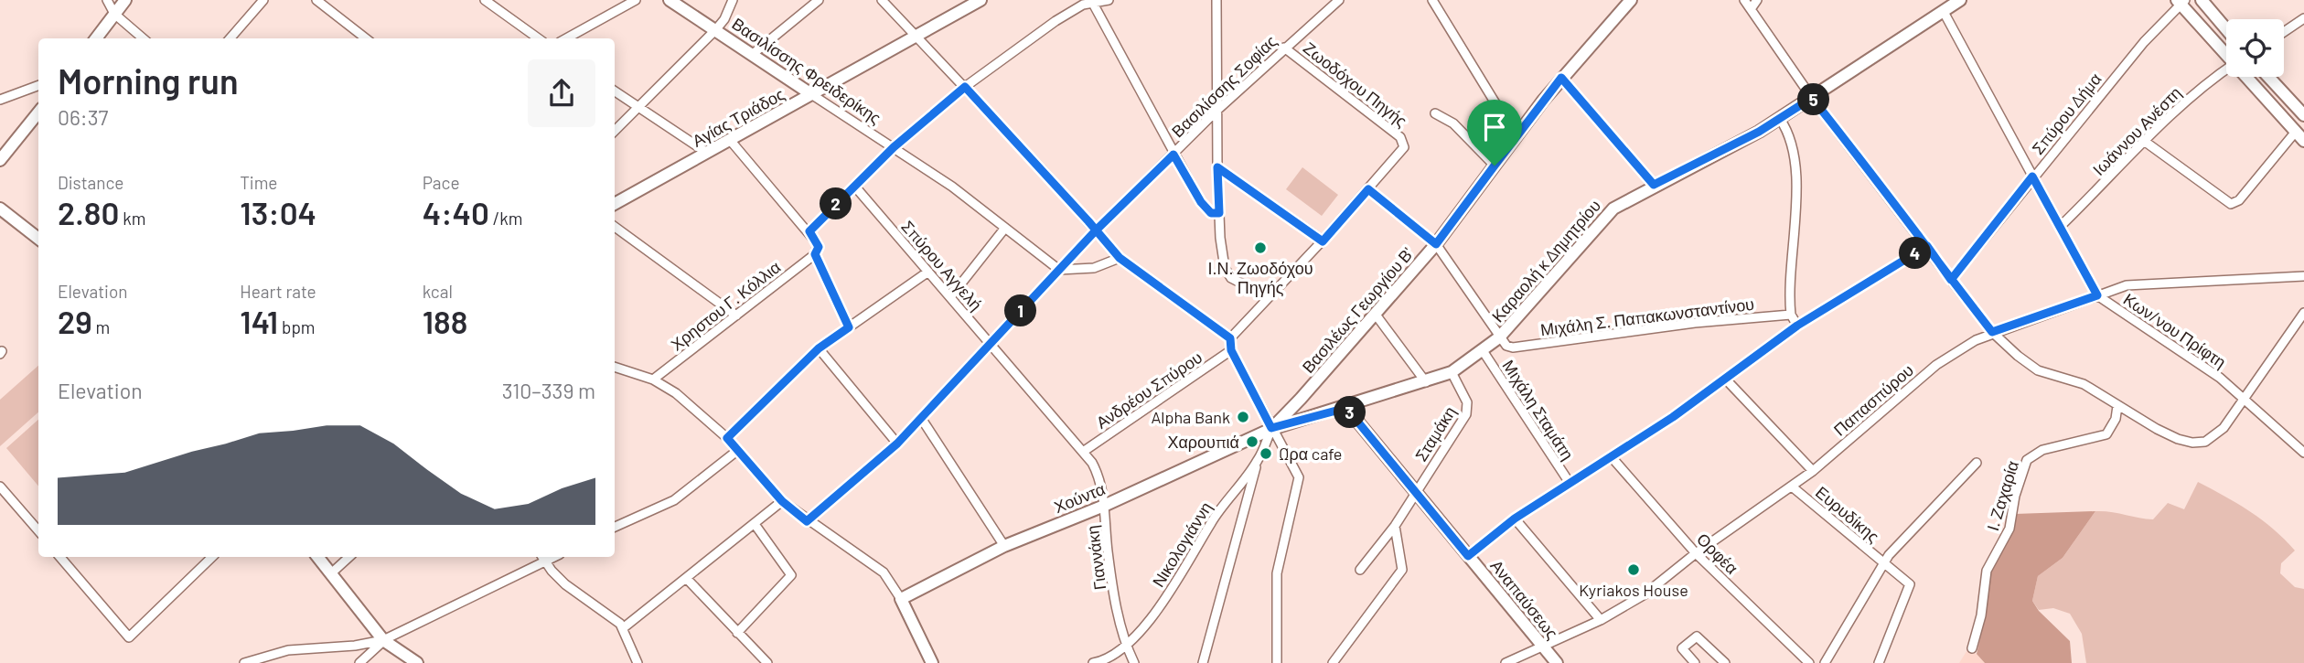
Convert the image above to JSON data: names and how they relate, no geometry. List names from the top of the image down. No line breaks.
{"streets":{"street":["Βασιλίσσης Φρειδερίκης","Ζωοδόχου Πηγής","Βασιλίσσης Σοφίας","Σπύρου Δήμα","Αγίας Τριάδος","Ιωάννου Ανέστη","Καραολή κ Δημητρίου","Σπύρου Αγγελή","Χρηστου Γ. Κόλλια","Βασιλέως Γεωργίου Β'","Μιχάλη Σ. Παπακωνσταντίνου","Κων/νου Πρίφτη","Ανδρέου Σπύρου","Παπασπύρου","Μιχάλη Σταμάτη","Σταμάκη","Ι. Ζαχαρία","Χούντα","Ευρυδίκης","Νικολογιάννη","Ορφέα","Γιαννάκη","Αναπαύσεως"]},"crossings":[["Βασιλίσσης Φρειδερίκης","Βασιλίσσης Σοφίας"],["Βασιλίσσης Φρειδερίκης","Αγίας Τριάδος"],["Ζωοδόχου Πηγής","Βασιλίσσης Σοφίας"],["Βασιλίσσης Σοφίας","Σπύρου Αγγελή"],["Σπύρου Δήμα","Κων/νου Πρίφτη"],["Ιωάννου Ανέστη","Κων/νου Πρίφτη"],["Καραολή κ Δημητρίου","Βασιλέως Γεωργίου Β'"],["Καραολή κ Δημητρίου","Μιχάλη Σ. Παπακωνσταντίνου"],["Καραολή κ Δημητρίου","Κων/νου Πρίφτη"],["Καραολή κ Δημητρίου","Μιχάλη Σταμάτη"],["Καραολή κ Δημητρίου","Σταμάκη"],["Καραολή κ Δημητρίου","Χούντα"],["Καραολή κ Δημητρίου","Νικολογιάννη"],["Καραολή κ Δημητρίου","Αναπαύσεως"],["Σπύρου Αγγελή","Ανδρέου Σπύρου"],["Σπύρου Αγγελή","Γιαννάκη"],["Βασιλέως Γεωργίου Β'","Χούντα"],["Βασιλέως Γεωργίου Β'","Νικολογιάννη"],["Κων/νου Πρίφτη","Παπασπύρου"],["Ανδρέου Σπύρου","Γιαννάκη"],["Παπασπύρου","Ευρυδίκης"],["Παπασπύρου","Ορφέα"],["Παπασπύρου","Αναπαύσεως"],["Σταμάκη","Αναπαύσεως"],["Χούντα","Νικολογιάννη"],["Χούντα","Γιαννάκη"],["Νικολογιάννη","Γιαννάκη"]],"places":["Ι.Ν. Ζωοδόχου Πηγής","Alpha Bank","Χαρουπιά","Ώρα cafe","Kyriakos House"],"page":{"heading":["Morning run","06:37"],"pins":["5","2","4","1","3"],"stats":[["Distance","2.80 km"],["Time","13:04"],["Pace","4:40 /km"],["Elevation","29 m"],["Heart rate","141 bpm"],["kcal","188"]],"chart":["Elevation","310–339 m"]}}
